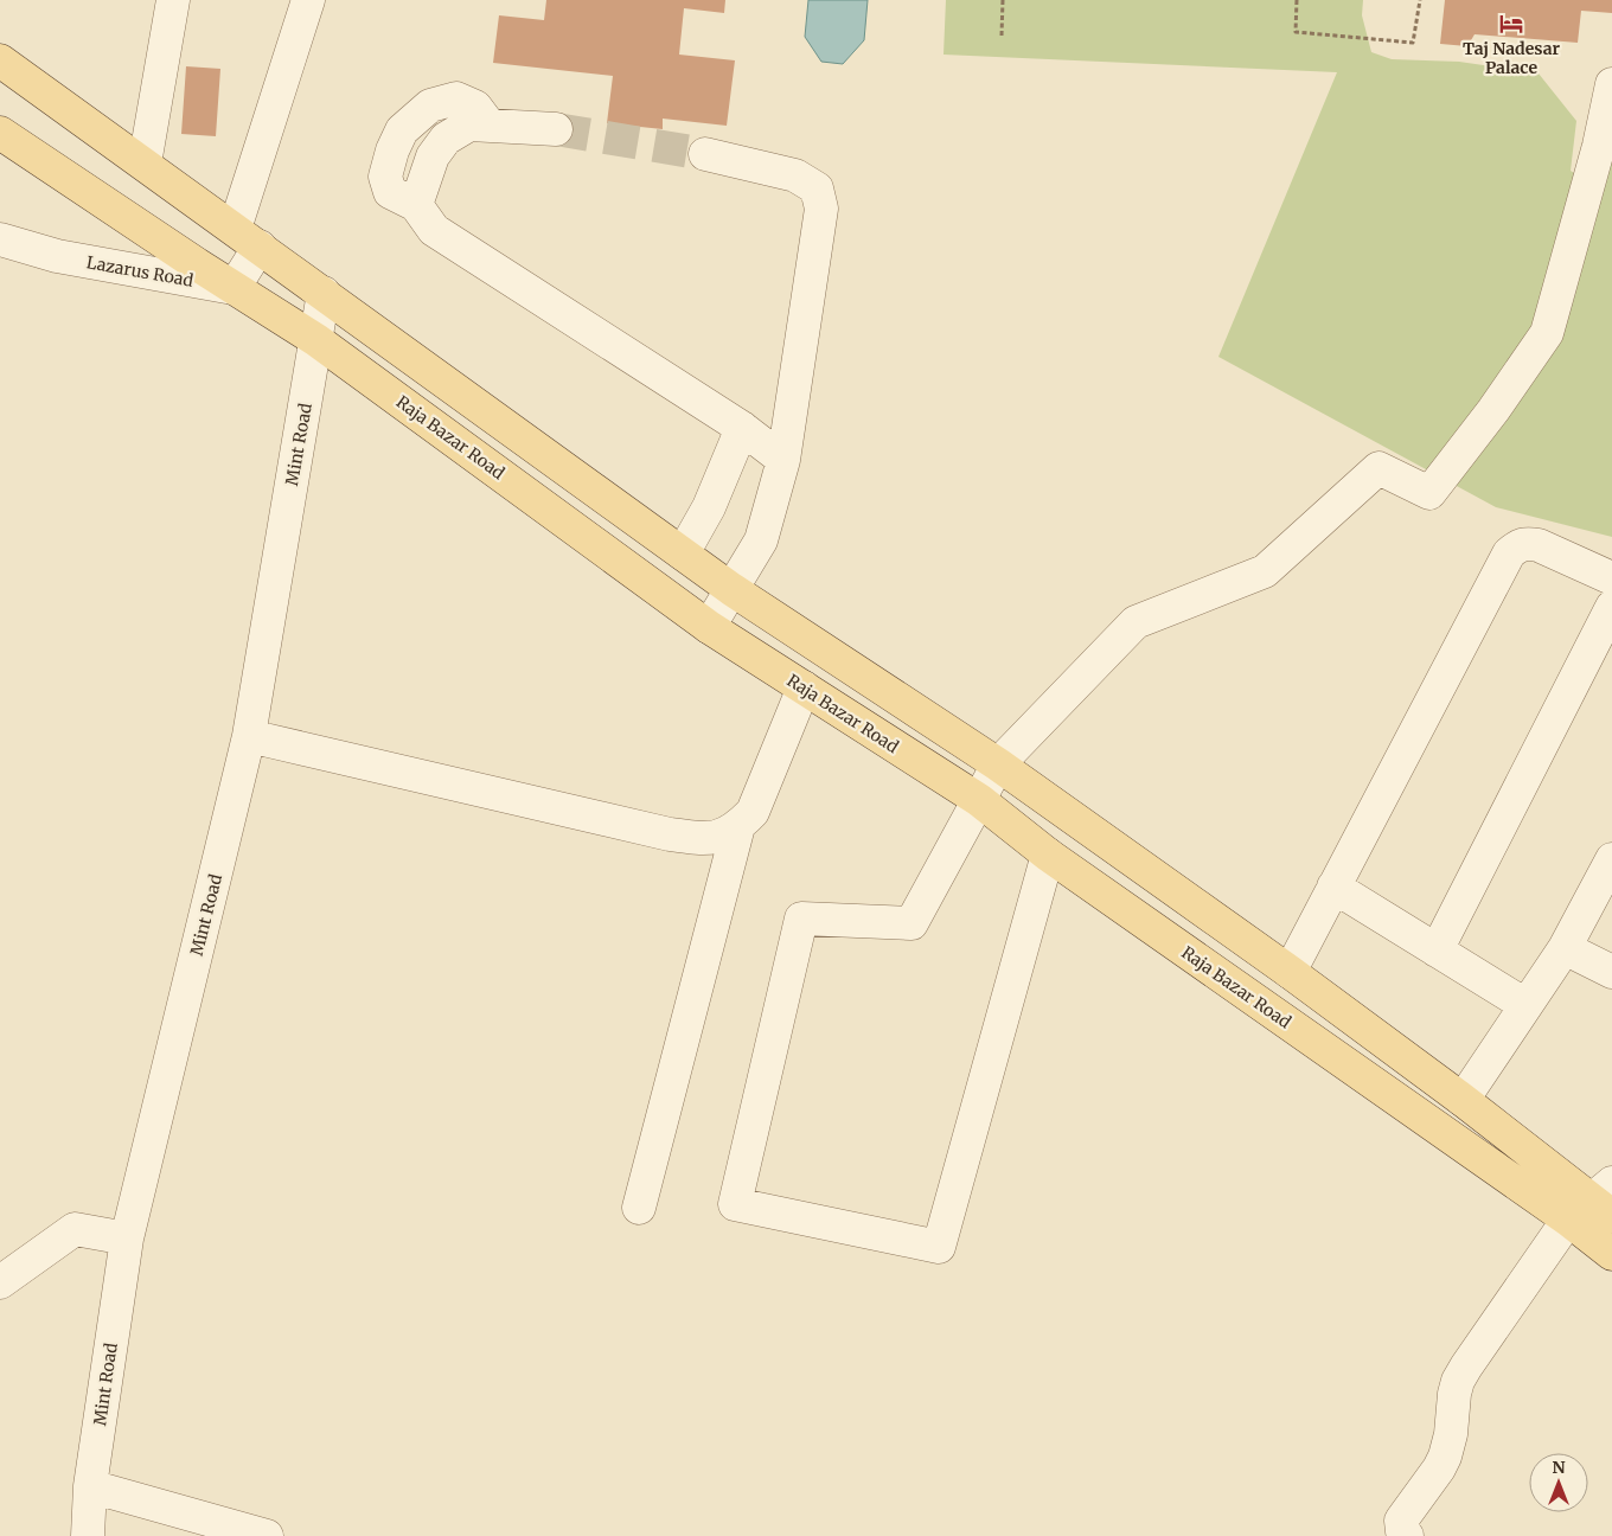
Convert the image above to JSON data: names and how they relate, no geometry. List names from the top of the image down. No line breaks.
{"streets":{"main road":["Raja Bazar Road"],"street":["Lazarus Road","Mint Road"]},"crossings":[["Lazarus Road","Raja Bazar Road"],["Raja Bazar Road","Mint Road"]],"places":{"hotel":["Taj Nadesar Palace"]},"north":"top"}
